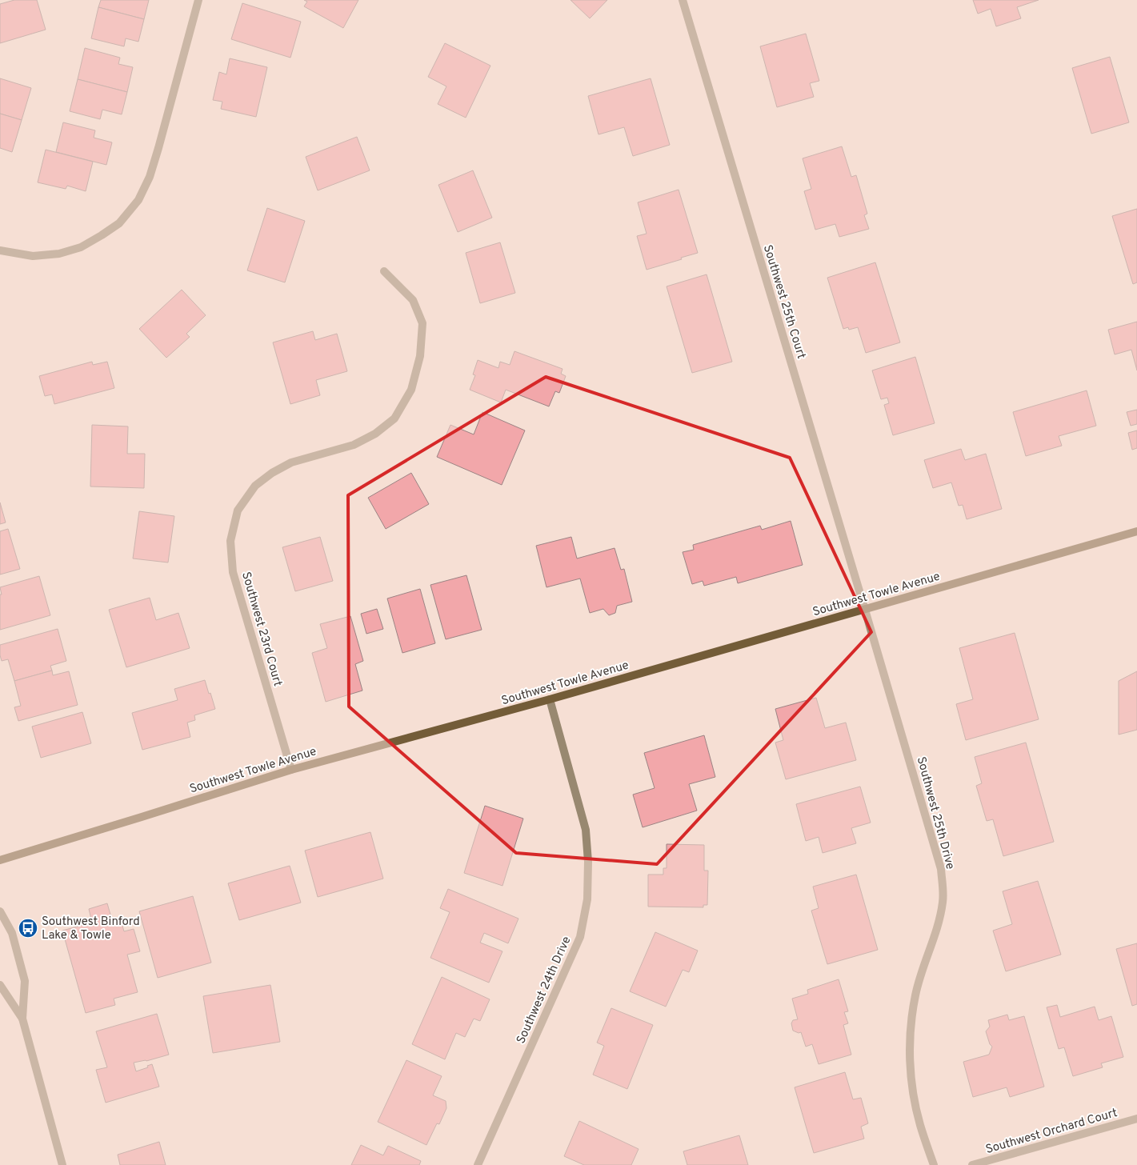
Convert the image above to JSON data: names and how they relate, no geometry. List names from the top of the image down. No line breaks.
{"streets":{"main road":["Southwest Towle Avenue"],"street":["Southwest 25th Court","Southwest 23rd Court","Southwest 25th Drive","Southwest 24th Drive","Southwest Orchard Court"]},"crossings":[["Southwest 25th Court","Southwest Towle Avenue"],["Southwest 25th Court","Southwest 25th Drive"],["Southwest Towle Avenue","Southwest 23rd Court"],["Southwest Towle Avenue","Southwest 25th Drive"],["Southwest Towle Avenue","Southwest 24th Drive"]],"places":{"bus stop":["Southwest Binford Lake & Towle"]}}
